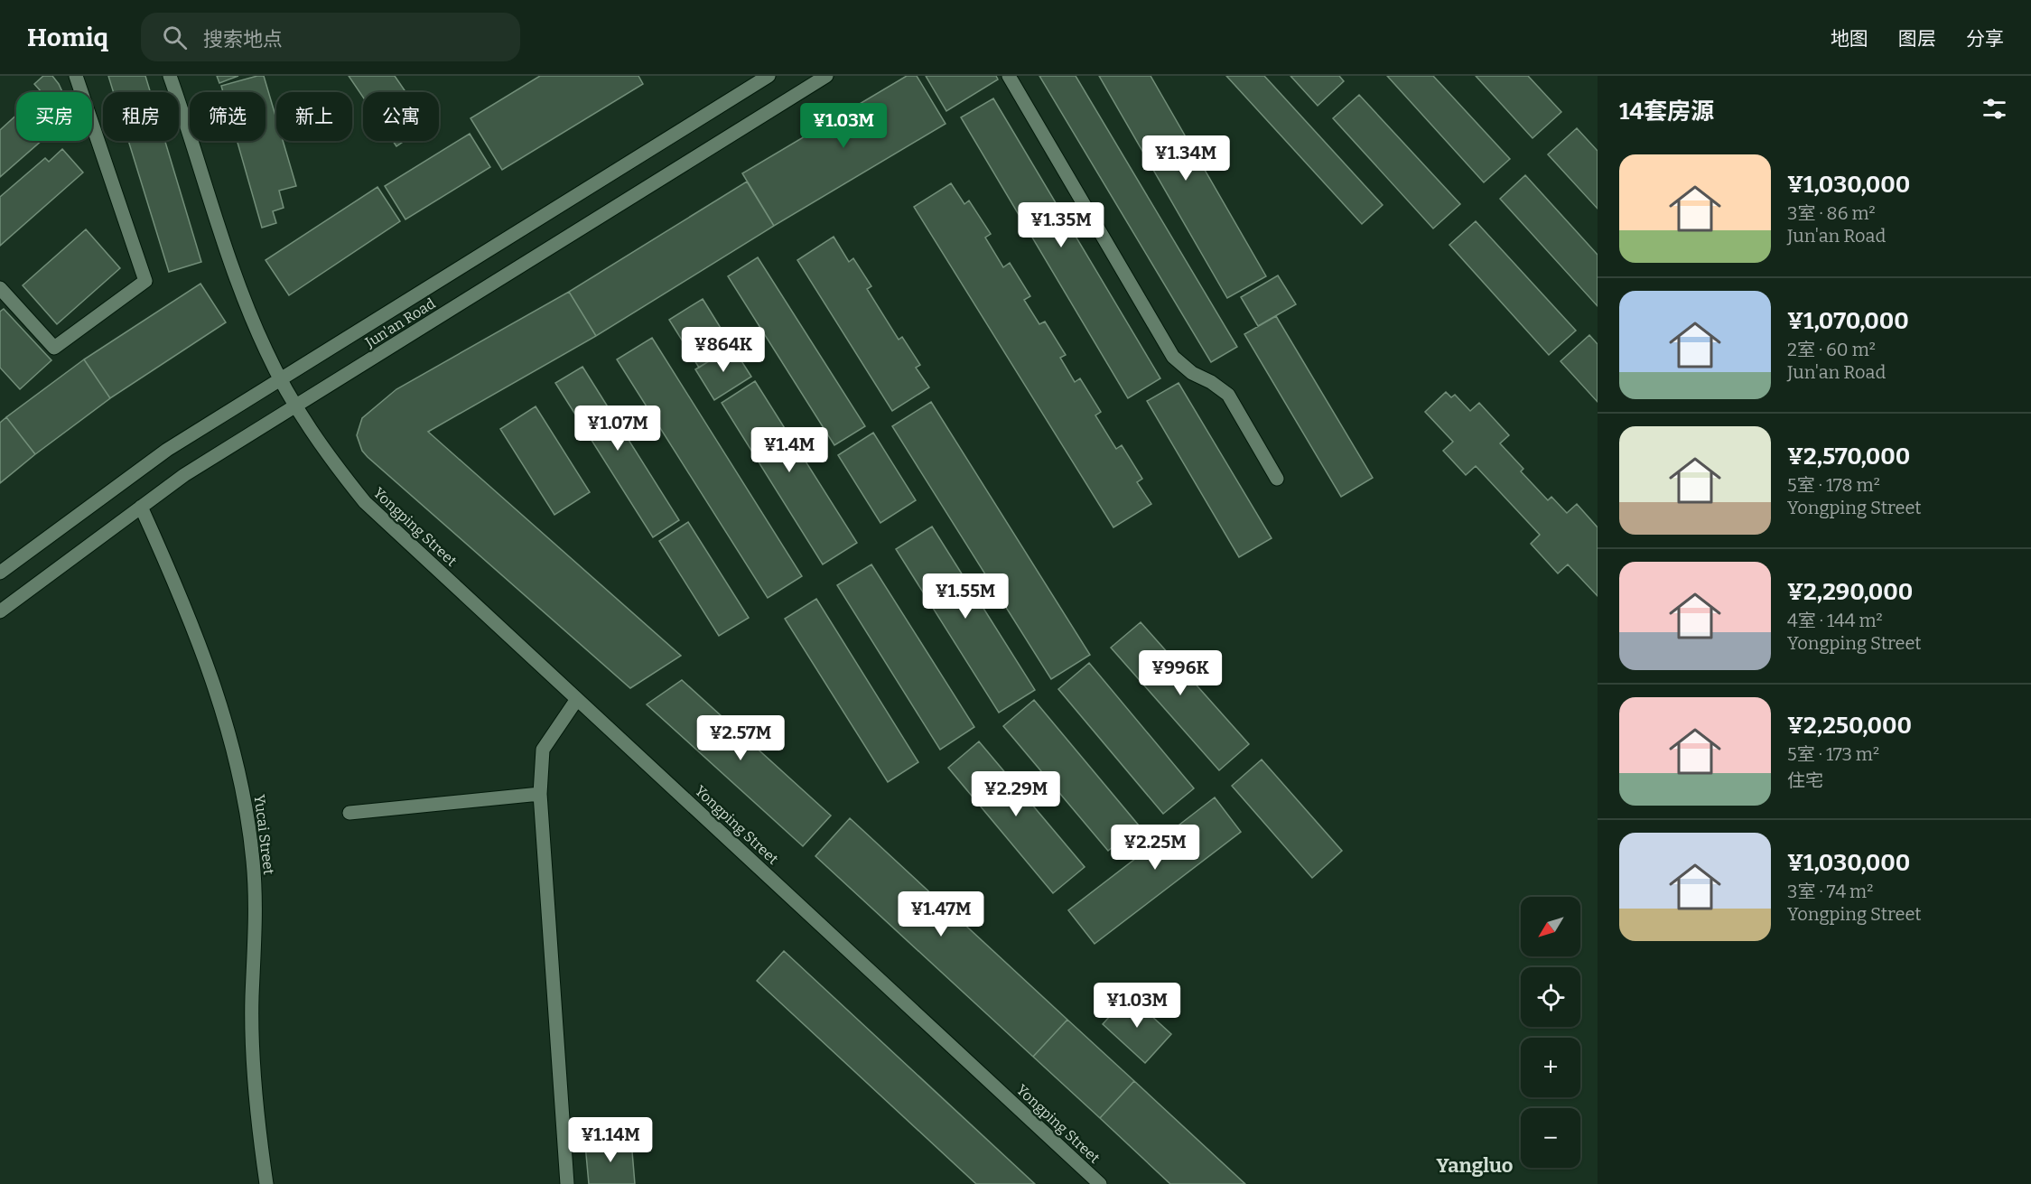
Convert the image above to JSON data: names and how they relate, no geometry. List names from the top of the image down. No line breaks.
{"streets":{"street":["Jun'an Road","Yongping Street","Yucai Street"]},"crossings":[["Jun'an Road","Yongping Street"],["Jun'an Road","Yucai Street"]],"districts":["Yangluo"],"north":"bottom left","page":{"header":"Homiq","search":"搜索地点","nav":["地图","图层","分享"],"heading":"14套房源","chip":["买房","租房","筛选","新上","公寓"],"price":["¥1.03M","¥1.34M","¥1.35M","¥864K","¥1.07M","¥1.4M","¥1.55M","¥996K","¥2.57M","¥2.29M","¥2.25M","¥1.47M","¥1.03M","¥1.14M"],"list":[{"name":"¥1,030,000","note":"3室 · 86 m² · Jun'an Road"},{"name":"¥1,070,000","note":"2室 · 60 m² · Jun'an Road"},{"name":"¥2,570,000","note":"5室 · 178 m² · Yongping Street"},{"name":"¥2,290,000","note":"4室 · 144 m² · Yongping Street"},{"name":"¥2,250,000","note":"5室 · 173 m² · 住宅"},{"name":"¥1,030,000","note":"3室 · 74 m² · Yongping Street"}],"map_buttons":["+","−"]}}
